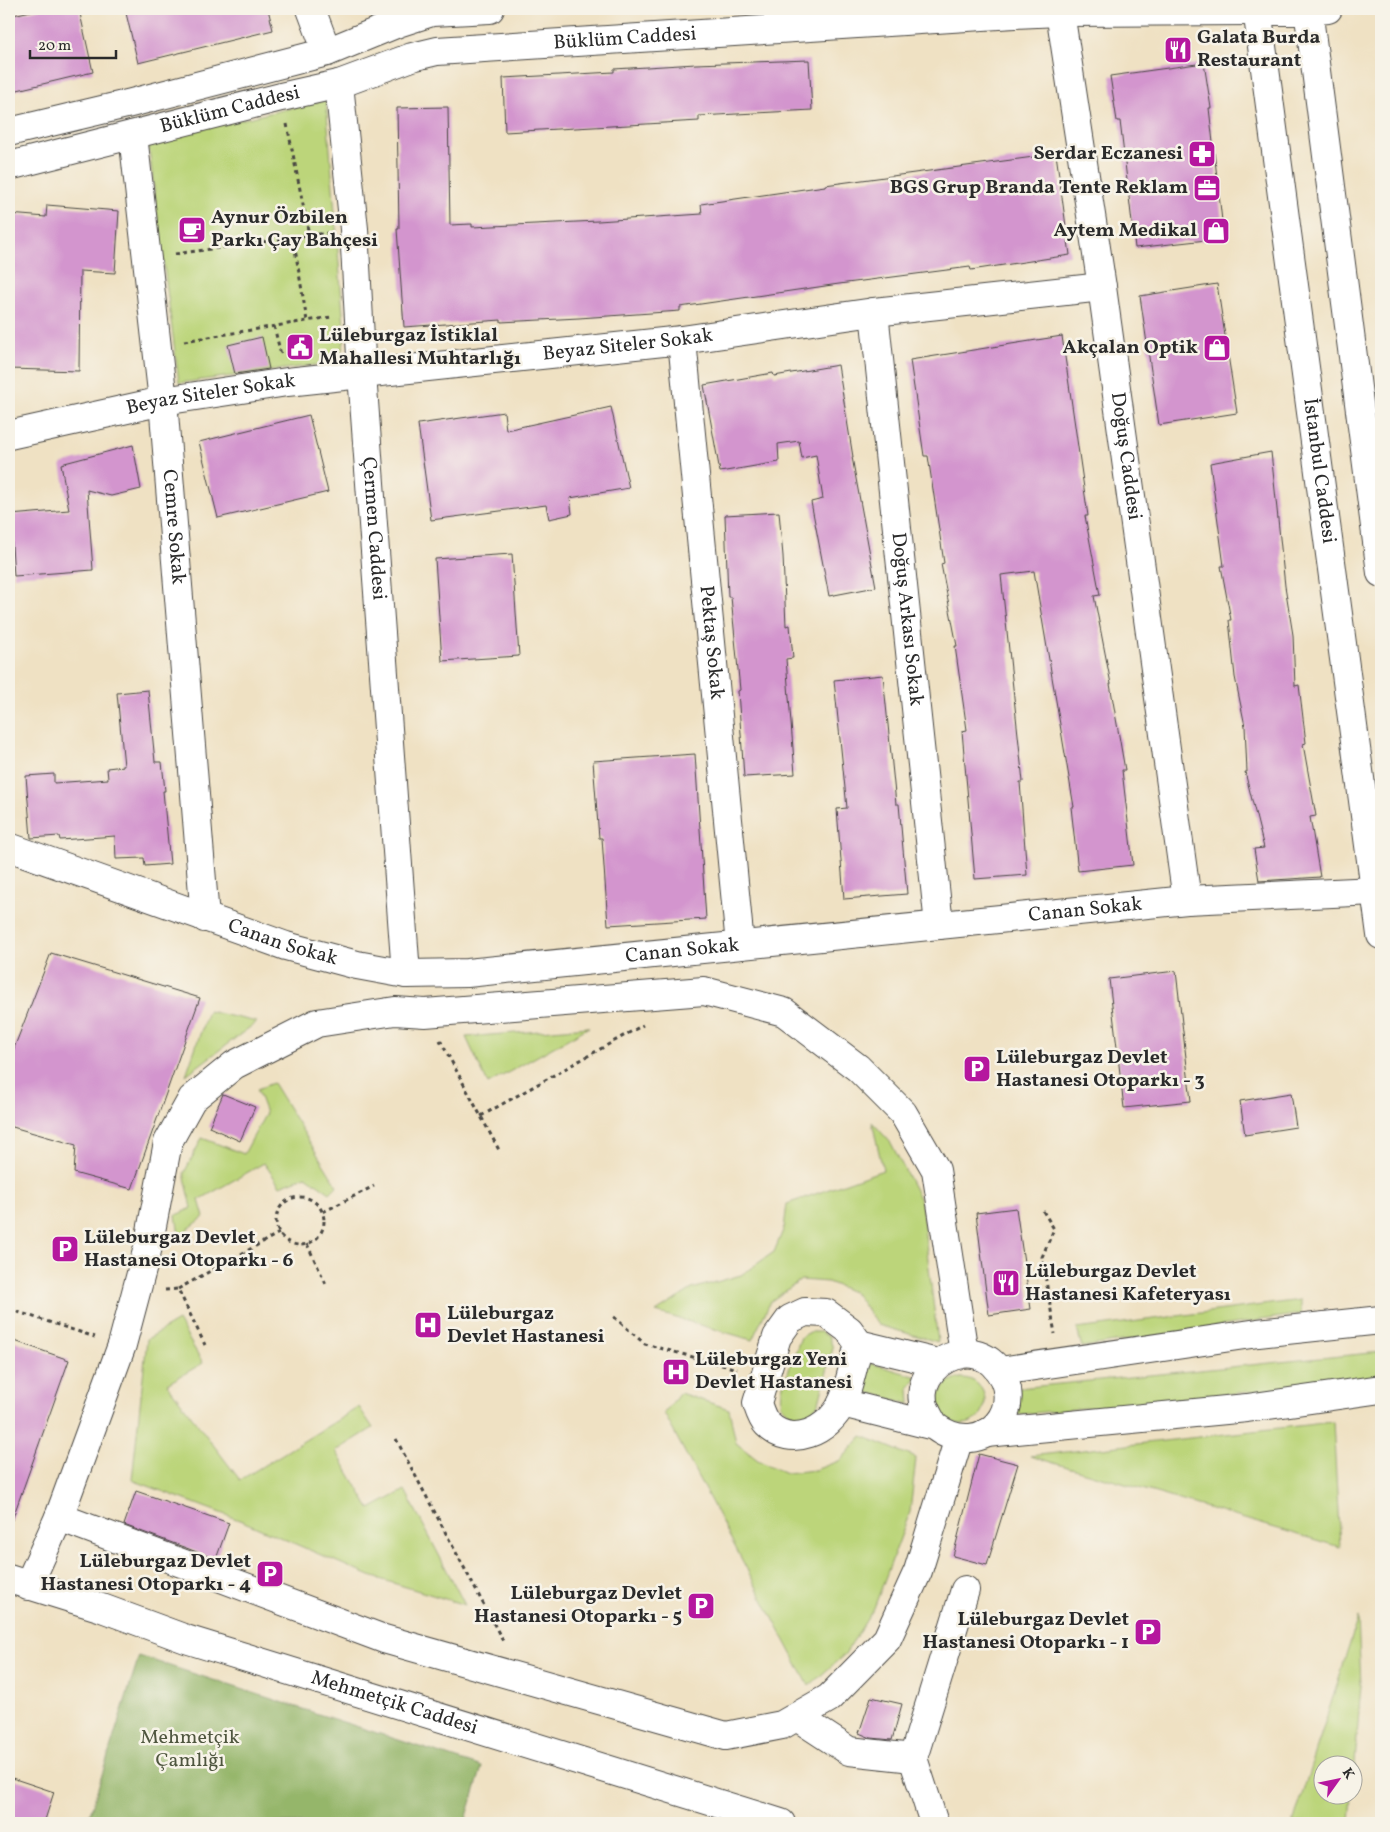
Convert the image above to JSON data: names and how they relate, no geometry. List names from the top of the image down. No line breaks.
{"streets":{"main road":["Büklüm Caddesi","Beyaz Siteler Sokak","Doğuş Caddesi","İstanbul Caddesi","Cemre Sokak","Çermen Caddesi","Doğuş Arkası Sokak","Pektaş Sokak","Canan Sokak","Mehmetçik Caddesi"]},"crossings":[["Büklüm Caddesi","Doğuş Caddesi"],["Büklüm Caddesi","İstanbul Caddesi"],["Büklüm Caddesi","Cemre Sokak"],["Büklüm Caddesi","Çermen Caddesi"],["Beyaz Siteler Sokak","Doğuş Caddesi"],["Beyaz Siteler Sokak","Cemre Sokak"],["Beyaz Siteler Sokak","Çermen Caddesi"],["Beyaz Siteler Sokak","Doğuş Arkası Sokak"],["Beyaz Siteler Sokak","Pektaş Sokak"],["Doğuş Caddesi","Canan Sokak"],["İstanbul Caddesi","Canan Sokak"],["Cemre Sokak","Canan Sokak"],["Çermen Caddesi","Canan Sokak"],["Doğuş Arkası Sokak","Canan Sokak"],["Pektaş Sokak","Canan Sokak"]],"parks":["Mehmetçik Çamlığı"],"places":{"restaurant":["Galata Burda Restaurant","Lüleburgaz Devlet Hastanesi Kafeteryası"],"pharmacy":["Serdar Eczanesi"],"office":["BGS Grup Branda Tente Reklam"],"cafe":["Aynur Özbilen Parkı Çay Bahçesi"],"shop":["Aytem Medikal","Akçalan Optik"],"public building":["Lüleburgaz İstiklal Mahallesi Muhtarlığı"],"parking":["Lüleburgaz Devlet Hastanesi Otoparkı - 3","Lüleburgaz Devlet Hastanesi Otoparkı - 6","Lüleburgaz Devlet Hastanesi Otoparkı - 4","Lüleburgaz Devlet Hastanesi Otoparkı - 5","Lüleburgaz Devlet Hastanesi Otoparkı - 1"],"hospital":["Lüleburgaz Devlet Hastanesi","Lüleburgaz Yeni Devlet Hastanesi"]},"scale_bar":"20 m","north":"top right"}
